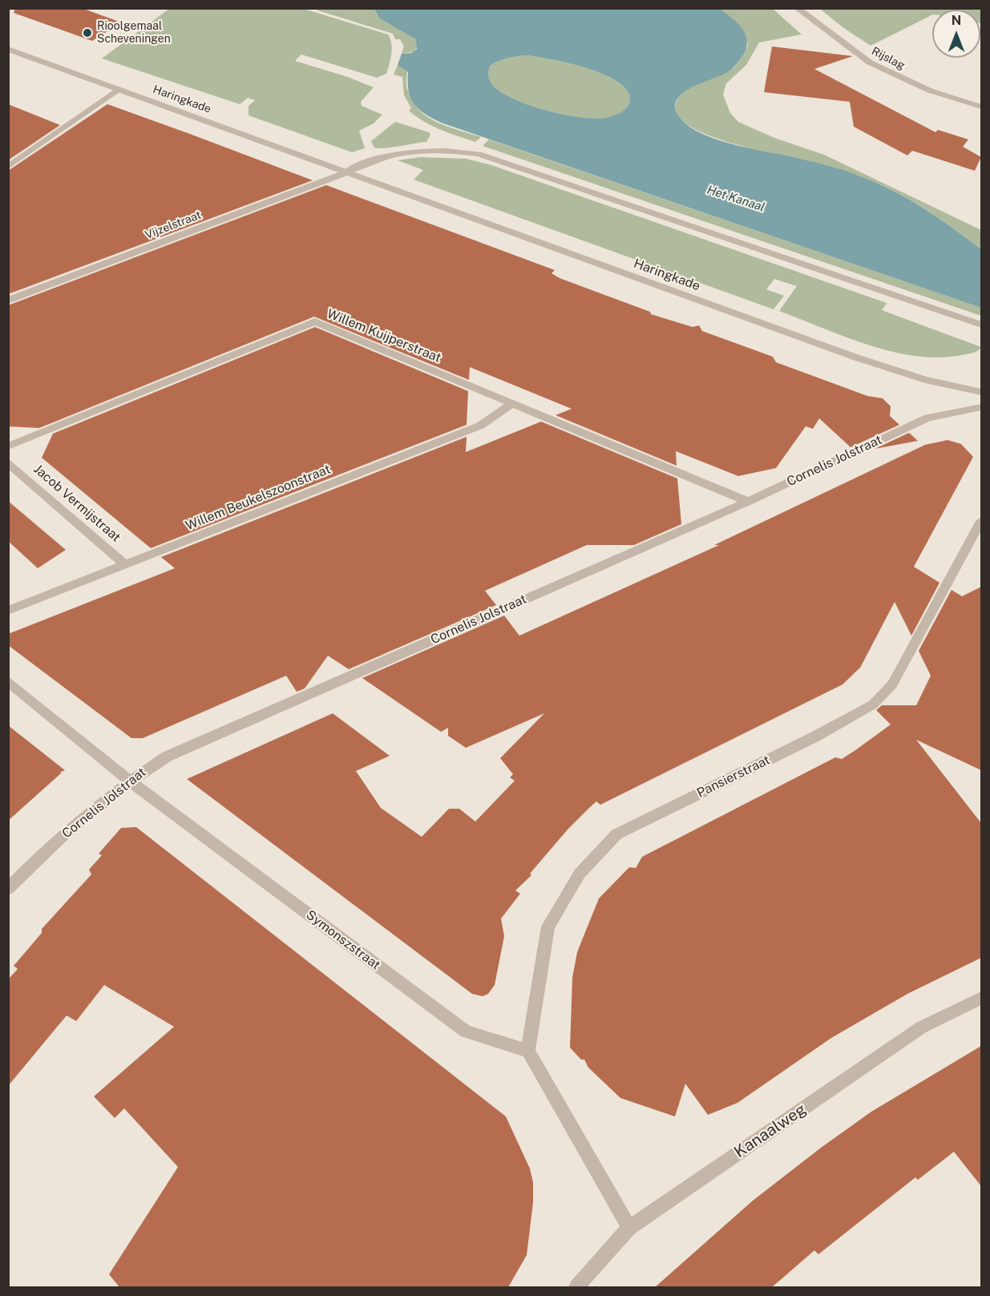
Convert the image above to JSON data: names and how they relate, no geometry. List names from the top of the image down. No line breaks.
{"streets":{"street":["Rijslag","Haringkade","Vijzelstraat","Willem Kuijperstraat","Cornelis Jolstraat","Willem Beukelszoonstraat","Jacob Vermijstraat","Pansierstraat","Symonszstraat","Kanaalweg"]},"crossings":[["Haringkade","Vijzelstraat"],["Willem Kuijperstraat","Cornelis Jolstraat"],["Willem Kuijperstraat","Willem Beukelszoonstraat"],["Cornelis Jolstraat","Symonszstraat"],["Willem Beukelszoonstraat","Jacob Vermijstraat"],["Pansierstraat","Symonszstraat"]],"water":["Het Kanaal"],"places":["Rioolgemaal Scheveningen"],"north":"top"}
